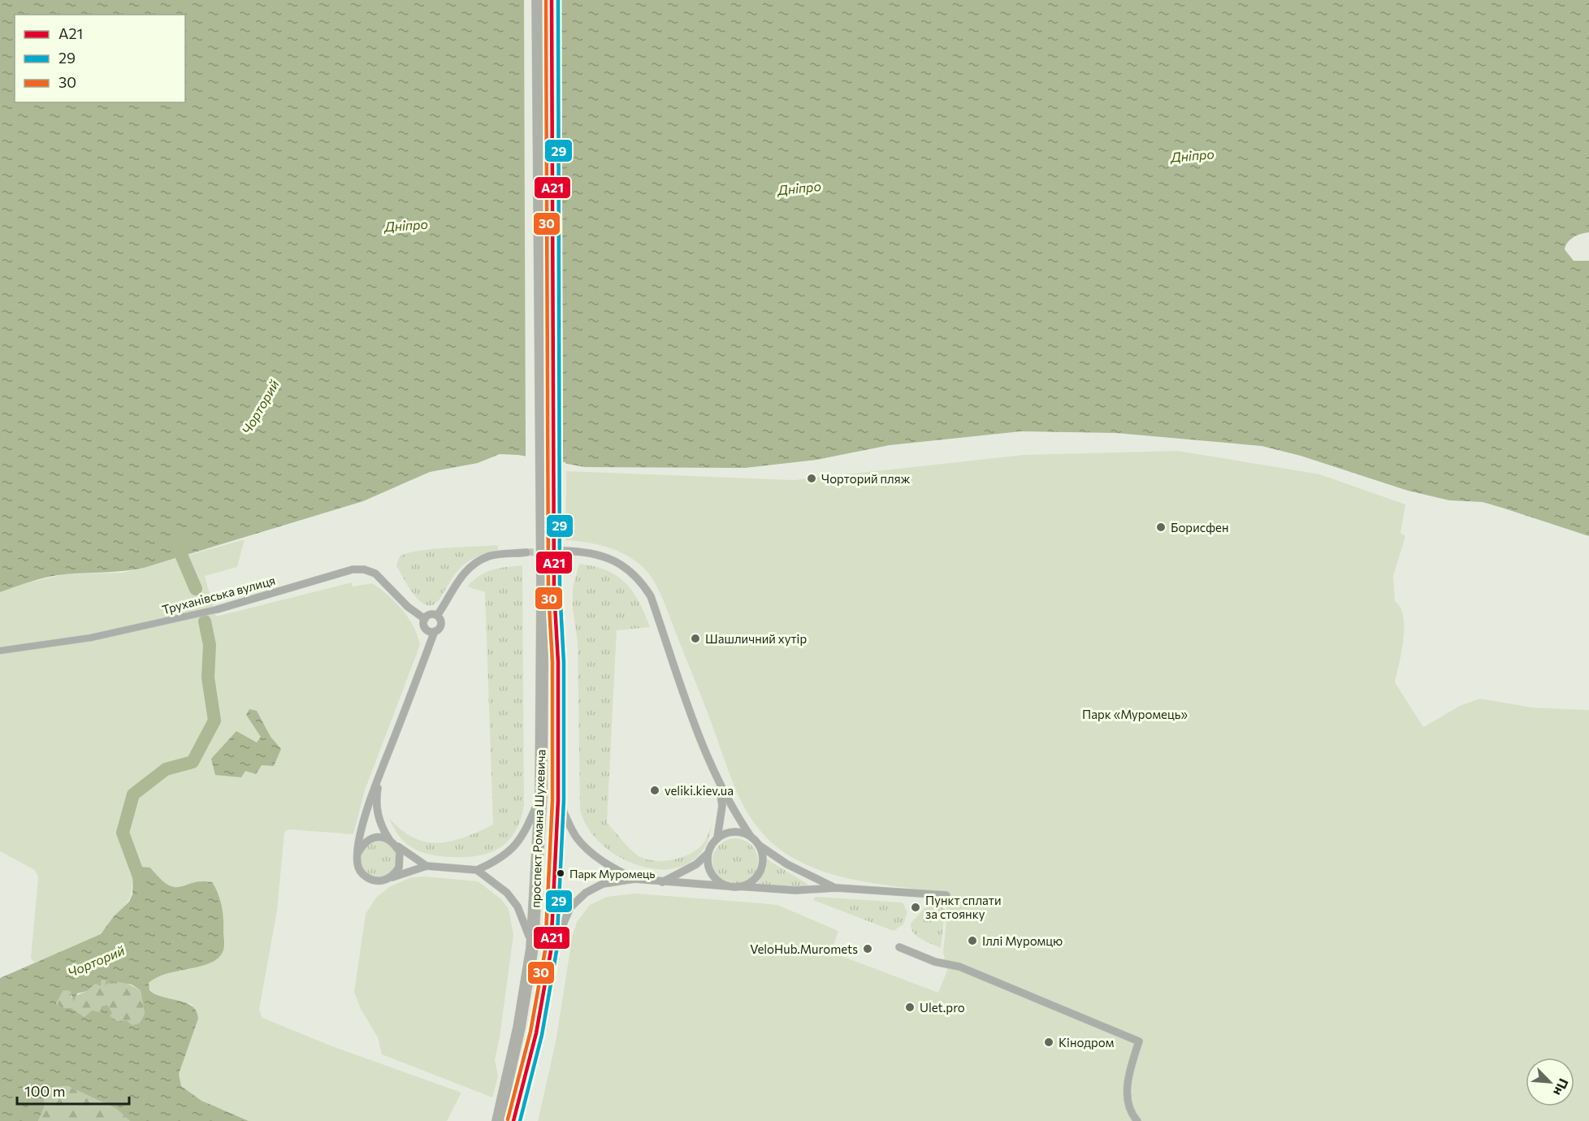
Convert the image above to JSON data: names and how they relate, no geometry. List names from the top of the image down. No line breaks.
{"streets":{"main road":["проспект Романа Шухевича"],"street":["Труханівська вулиця"]},"water":["Дніпро","Чорторий"],"parks":["Парк «Муромець»"],"places":["Чорторий пляж","Борисфен","Шашличний хутір","veliki.kiev.ua","Парк Муромець","Пункт сплати за стоянку","Іллі Муромцю","VeloHub.Muromets","Ulet.pro","Кінодром"],"lines":["transit line А21","transit line 29","transit line 30"],"legend":["А21","29","30"],"scale_bar":"100 m","north":"bottom right"}
